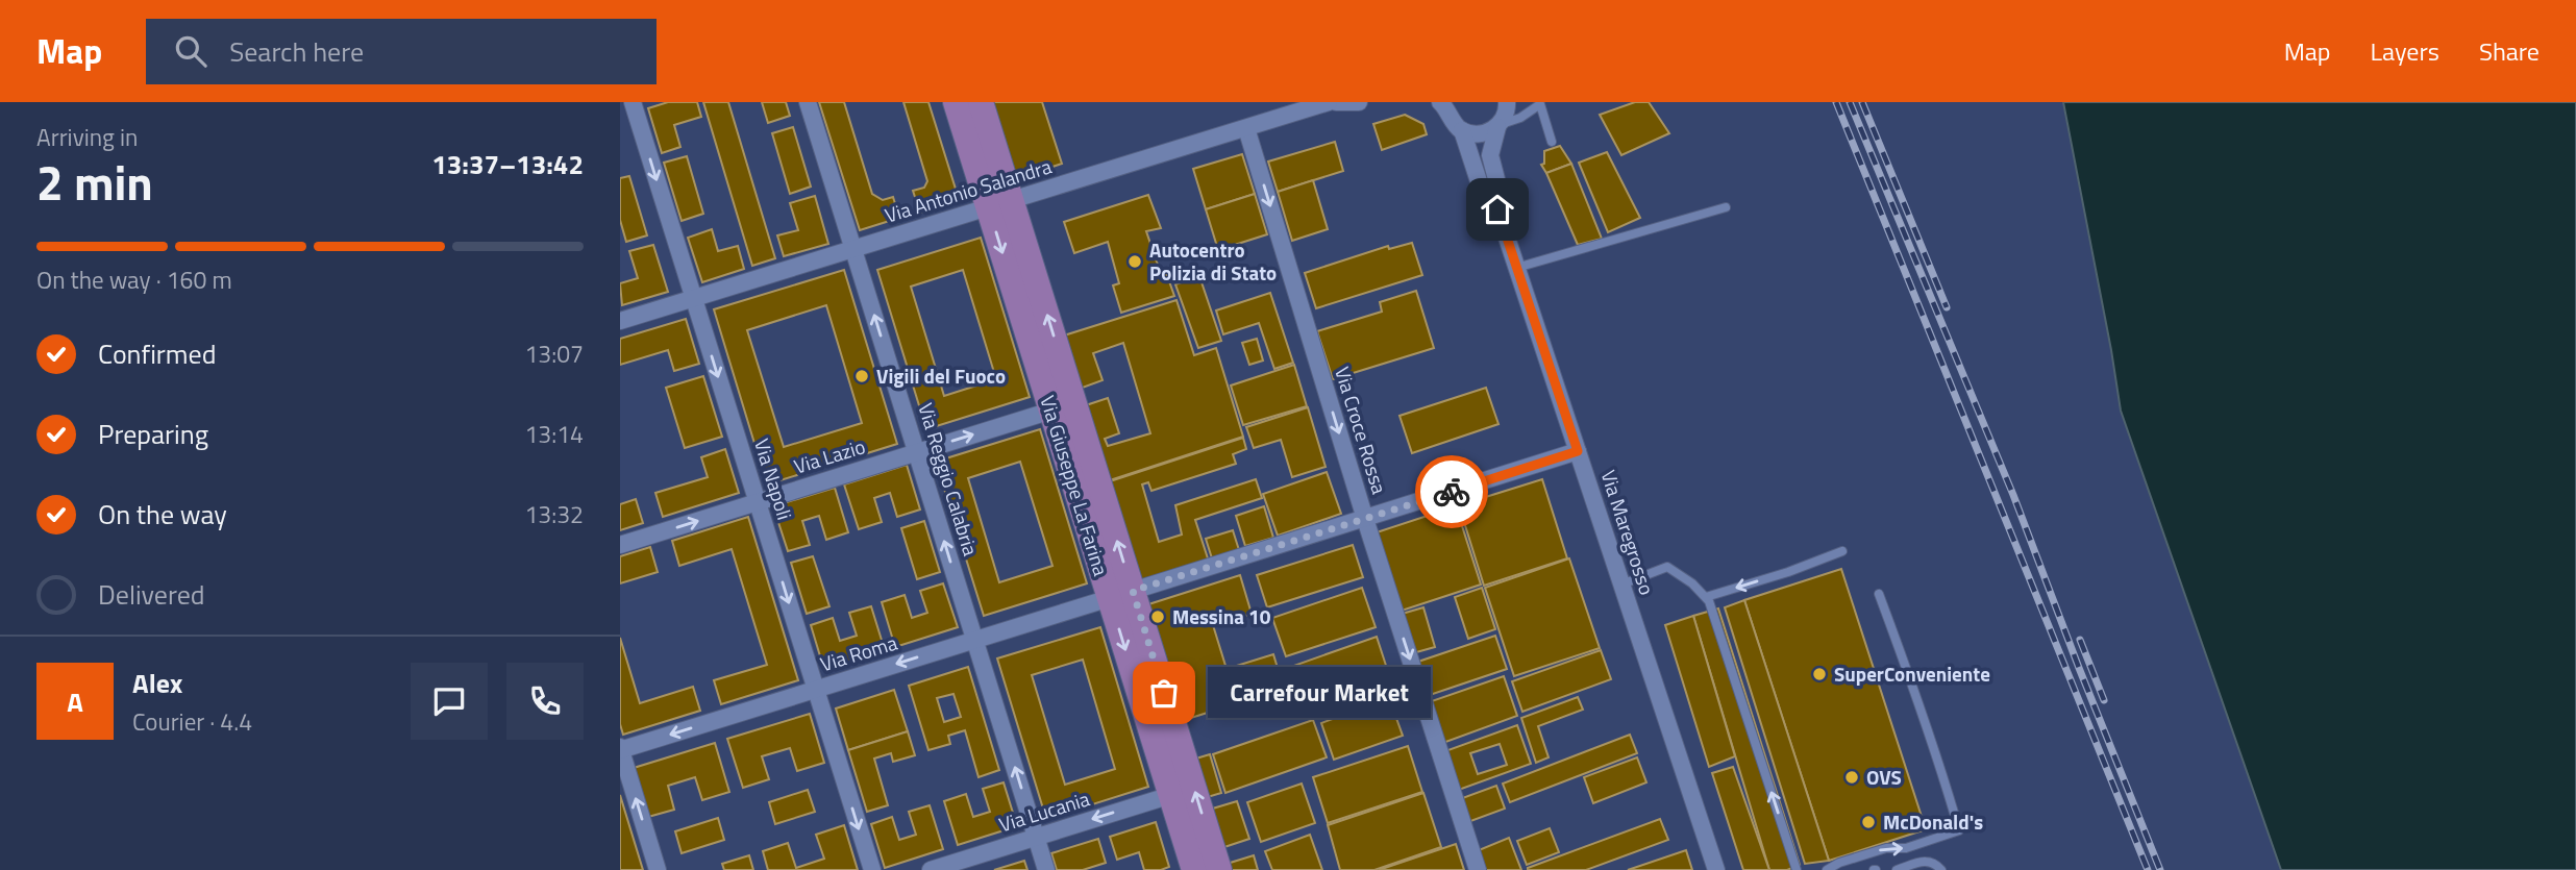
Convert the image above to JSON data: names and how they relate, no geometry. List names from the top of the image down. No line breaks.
{"streets":{"main road":["Via Giuseppe La Farina"],"street":["Via Antonio Salandra","Via Croce Rossa","Via Lazio","Via Napoli","Via Reggio Calabria","Via Maregrosso","Via Roma","Via Lucania"]},"crossings":[["Via Antonio Salandra","Via Croce Rossa"],["Via Antonio Salandra","Via Napoli"],["Via Antonio Salandra","Via Reggio Calabria"],["Via Antonio Salandra","Via Giuseppe La Farina"],["Via Croce Rossa","Via Roma"],["Via Lazio","Via Napoli"],["Via Lazio","Via Reggio Calabria"],["Via Lazio","Via Giuseppe La Farina"],["Via Napoli","Via Roma"],["Via Reggio Calabria","Via Roma"],["Via Reggio Calabria","Via Lucania"],["Via Giuseppe La Farina","Via Roma"],["Via Giuseppe La Farina","Via Lucania"],["Via Maregrosso","Via Roma"]],"one_way":["Via Croce Rossa","Via Lazio","Via Napoli","Via Reggio Calabria","Via Roma","Via Lucania"],"places":["Autocentro Polizia di Stato","Vigili del Fuoco","Messina 10","SuperConveniente","Carrefour Market","OVS","McDonald's"],"page":{"header":"Map","search":"Search here","nav":["Map","Layers","Share"],"heading":["2 min","Arriving in","13:37–13:42"],"panel":["Alex","Courier · 4.4"],"bar":"On the way · 160 m","list":[["Confirmed","13:07"],["Preparing","13:14"],["On the way","13:32"],"Delivered"],"round":"A","bubble":"Carrefour Market"}}
